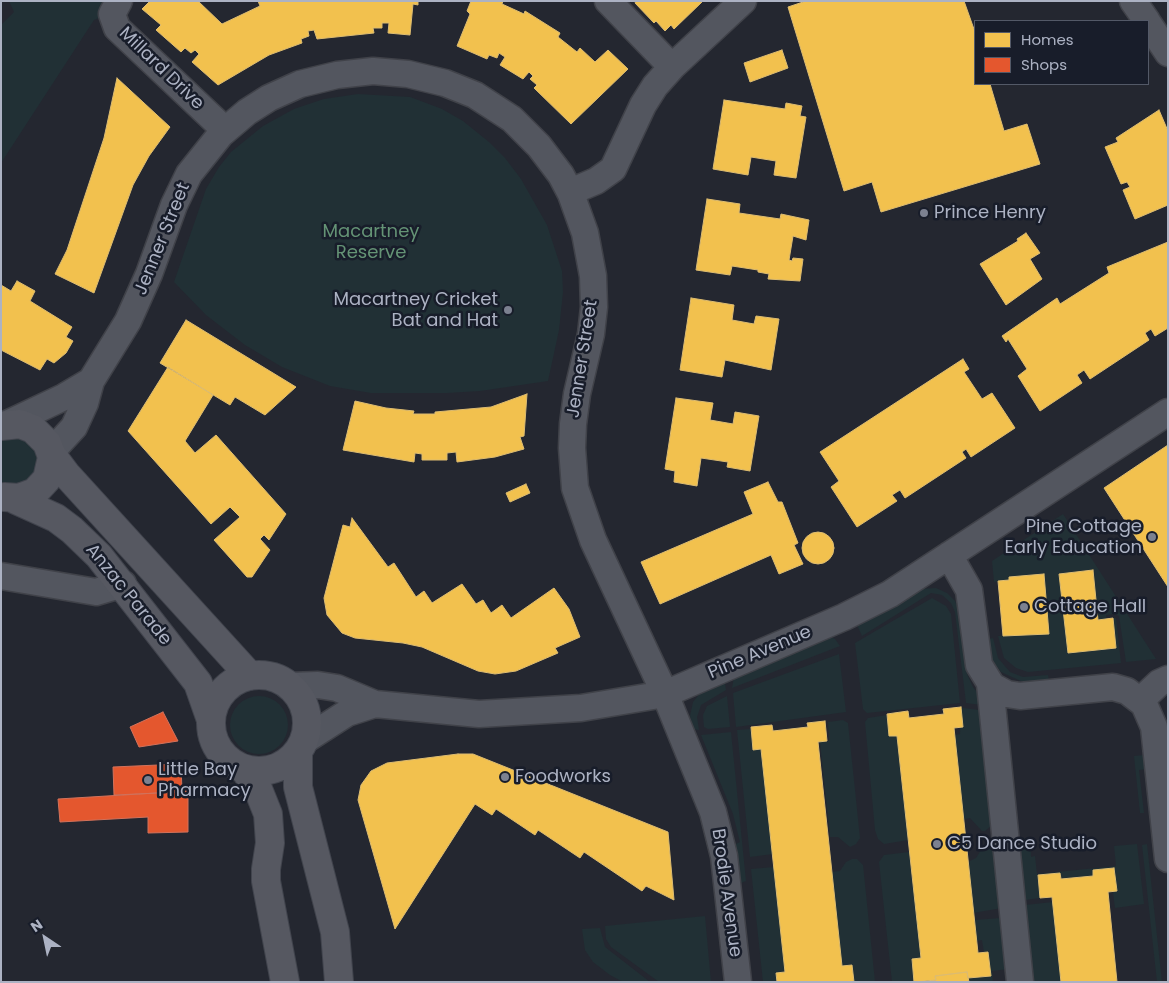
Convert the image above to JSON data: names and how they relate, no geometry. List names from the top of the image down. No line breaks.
{"streets":{"main road":["Anzac Parade"],"street":["Millard Drive","Jenner Street","Pine Avenue","Brodie Avenue"]},"crossings":[["Millard Drive","Jenner Street"],["Jenner Street","Anzac Parade"],["Jenner Street","Pine Avenue"],["Jenner Street","Brodie Avenue"],["Anzac Parade","Pine Avenue"],["Pine Avenue","Brodie Avenue"]],"parks":["Macartney Reserve"],"places":["Prince Henry","Macartney Cricket Bat and Hat","Pine Cottage Early Education","Cottage Hall","Foodworks","Little Bay Pharmacy","C5 Dance Studio"],"legend":["Homes","Shops"],"north":"top left"}
